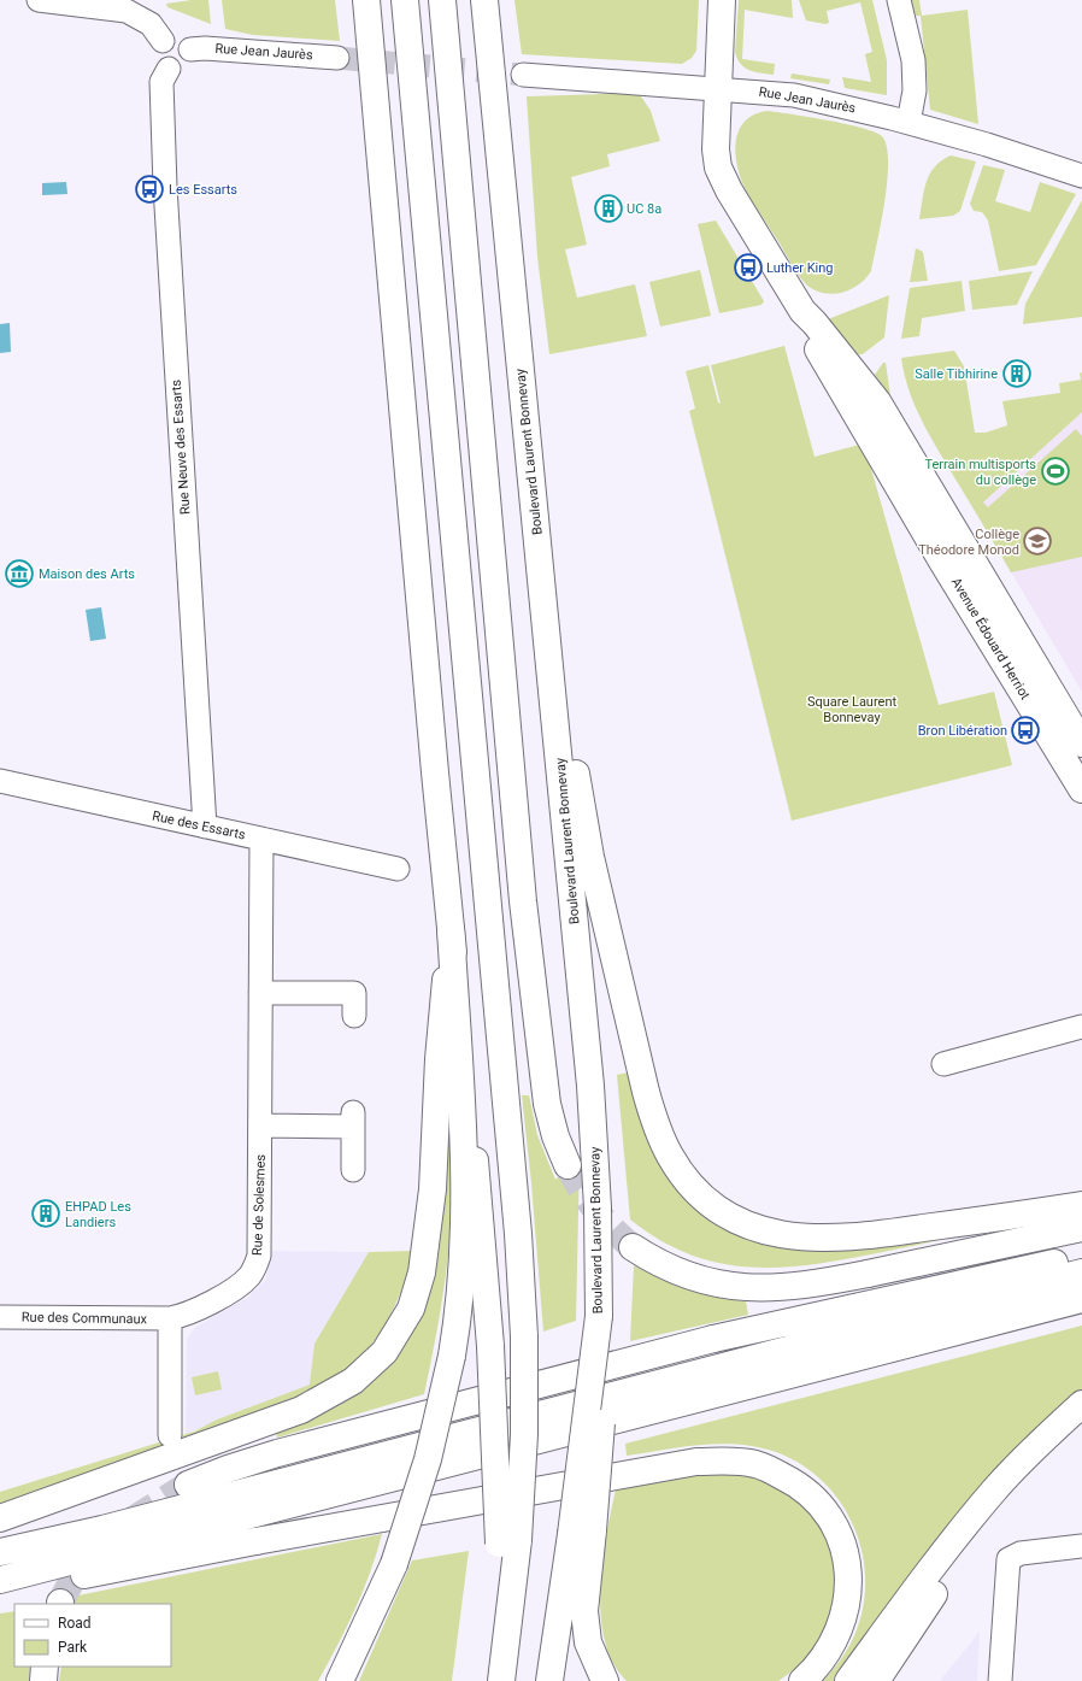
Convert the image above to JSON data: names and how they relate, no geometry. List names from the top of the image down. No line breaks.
{"streets":{"main road":["Boulevard Laurent Bonnevay","Avenue Édouard Herriot"],"street":["Rue Jean Jaurès","Rue Neuve des Essarts","Rue des Essarts","Rue de Solesmes","Rue des Communaux"]},"crossings":[["Rue Jean Jaurès","Rue Neuve des Essarts"],["Rue Jean Jaurès","Avenue Édouard Herriot"],["Rue Neuve des Essarts","Rue des Essarts"],["Rue des Essarts","Rue de Solesmes"],["Rue de Solesmes","Rue des Communaux"]],"parks":["Square Laurent Bonnevay"],"places":{"bus stop":["Les Essarts","Luther King","Bron Libération"],"building":["UC 8a","Salle Tibhirine","EHPAD Les Landiers"],"sports":["Terrain multisports du collège"],"school or university":["Collège Théodore Monod"],"museum":["Maison des Arts"]},"legend":["Road","Park"]}
